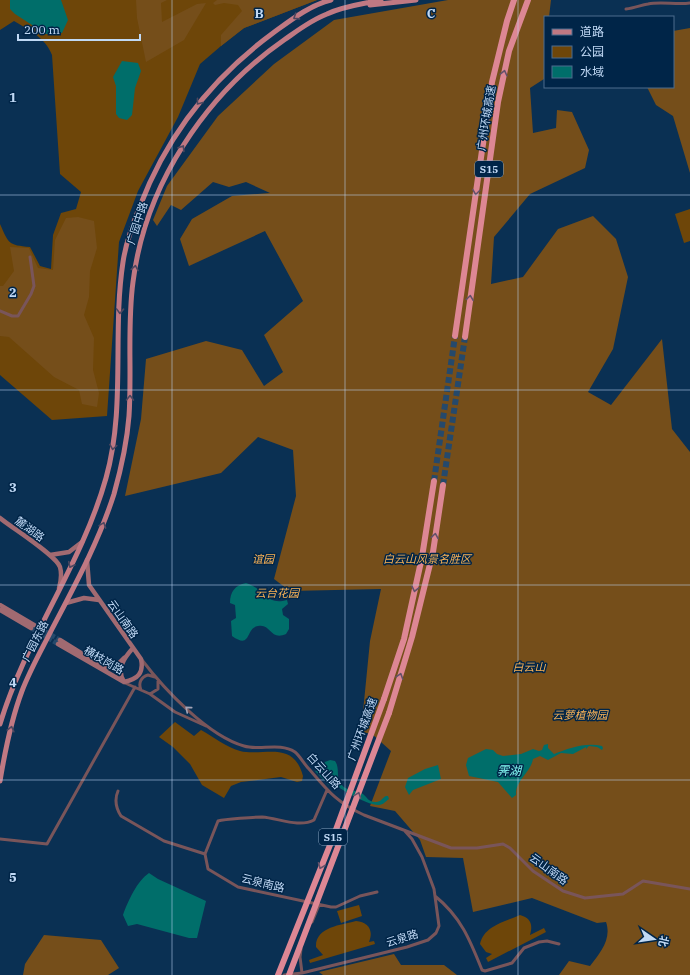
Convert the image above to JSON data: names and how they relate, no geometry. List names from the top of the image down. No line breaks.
{"streets":{"highway":["广州环城高速","S15"],"main road":["广园中路","麓湖路","云山南路","广园东路","横枝岗路"],"street":["白云山路","云泉南路","云泉路"]},"crossings":[["广园中路","麓湖路"],["广园中路","云山南路"],["广园中路","广园东路"],["麓湖路","广园东路"],["云山南路","广园东路"],["云山南路","横枝岗路"],["云山南路","白云山路"],["云山南路","云泉路"],["白云山路","云泉路"]],"water":["霁湖"],"parks":["谊园","白云山风景名胜区","云台花园","白云山","云萝植物园"],"legend":["道路","公园","水域"],"scale_bar":"200 m","north":"right","grid":{"columns":["B","C"],"rows":["1","2","3","4","5"]}}
